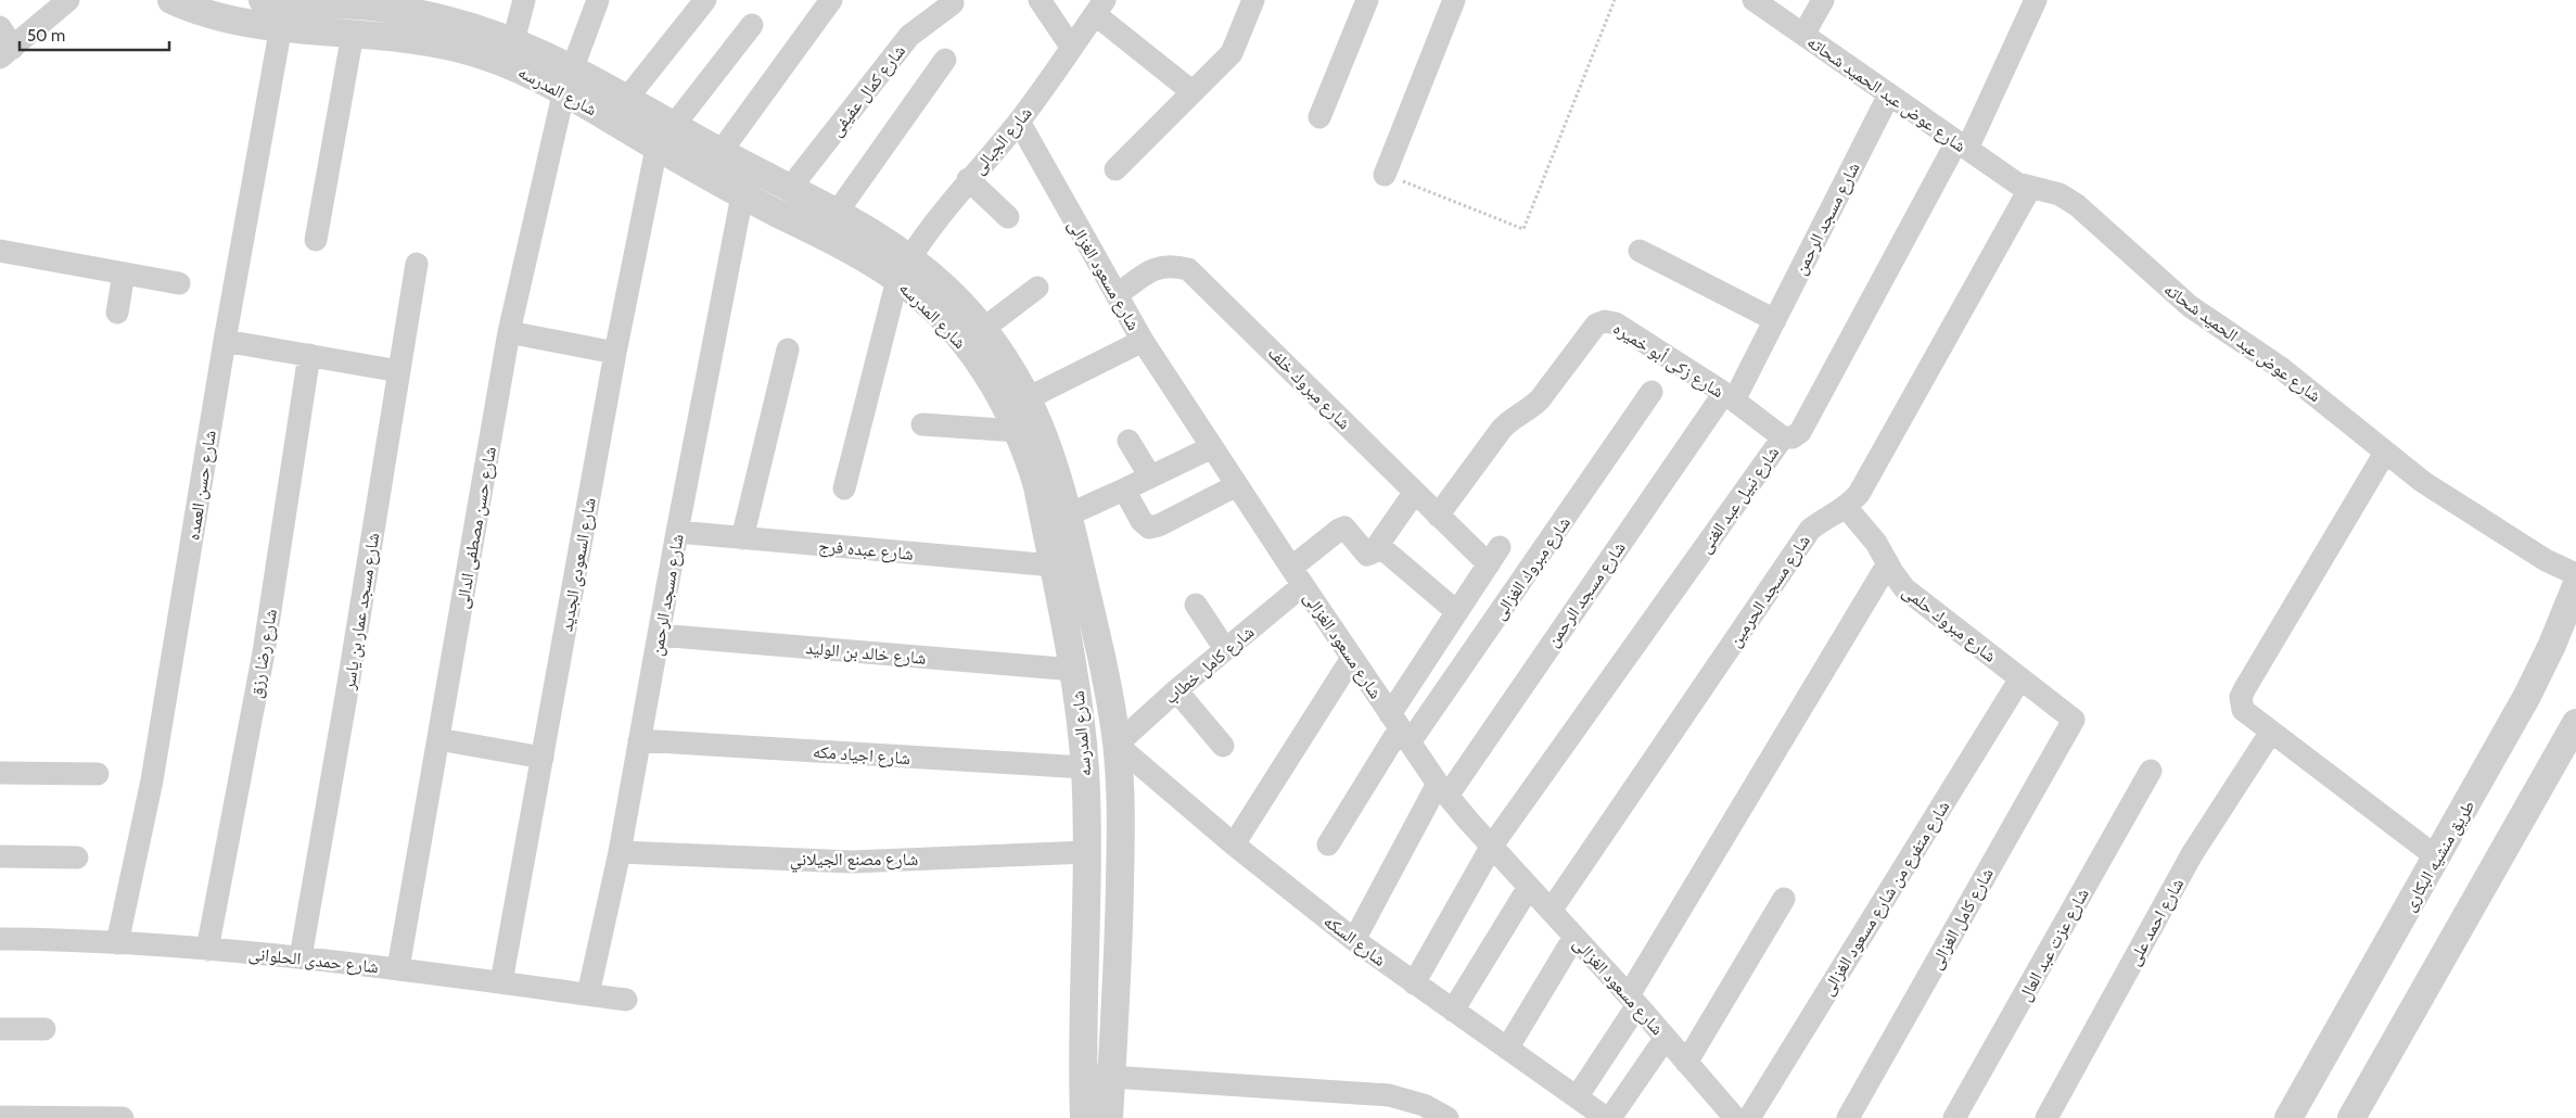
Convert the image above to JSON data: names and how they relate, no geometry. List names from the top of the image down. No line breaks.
{"streets":{"street":["شارع المدرسه","شارع كمال عفيفى","شارع عوض عبد الحميد شحاته","شارع الجبالى","شارع مسجد الرحمن","شارع مسعود الغزالى","شارع زكى أبو خميره","شارع مبروك خلف","شارع حسن العمده","شارع نبيل عبد الغنى","شارع حسن مصطفى الدالى","شارع عبده فرج","شارع السعودى الجديد","شارع مبروك الغزالى","شارع مسجد الحرمين","شارع مسجد عمار بن ياسر","شارع مبروك حلمى","شارع خالد بن الوليد","شارع رضا رزق","شارع كامل خطاب","شارع اجياد مكه","طريق منشيه البكارى","شارع مصنع الجيلاني","شارع متفرع من شارع مسعود الغزالى","شارع كامل الغزالى","شارع احمد على","شارع السكه","شارع عزت عبد العال","شارع حمدى الحلوانى"]},"crossings":[["شارع المدرسه","شارع كمال عفيفى"],["شارع المدرسه","شارع الجبالى"],["شارع المدرسه","شارع مسجد الرحمن"],["شارع المدرسه","شارع حسن العمده"],["شارع المدرسه","شارع حسن مصطفى الدالى"],["شارع المدرسه","شارع عبده فرج"],["شارع المدرسه","شارع السعودى الجديد"],["شارع المدرسه","شارع خالد بن الوليد"],["شارع المدرسه","شارع كامل خطاب"],["شارع المدرسه","شارع اجياد مكه"],["شارع المدرسه","شارع مصنع الجيلاني"],["شارع المدرسه","شارع السكه"],["شارع عوض عبد الحميد شحاته","شارع مسجد الرحمن"],["شارع عوض عبد الحميد شحاته","شارع نبيل عبد الغنى"],["شارع عوض عبد الحميد شحاته","شارع مسجد الحرمين"],["شارع الجبالى","شارع مسعود الغزالى"],["شارع مسجد الرحمن","شارع مسعود الغزالى"],["شارع مسجد الرحمن","شارع زكى أبو خميره"],["شارع مسجد الرحمن","شارع عبده فرج"],["شارع مسجد الرحمن","شارع خالد بن الوليد"],["شارع مسجد الرحمن","شارع اجياد مكه"],["شارع مسجد الرحمن","شارع مصنع الجيلاني"],["شارع مسجد الرحمن","شارع السكه"],["شارع مسجد الرحمن","شارع حمدى الحلوانى"],["شارع مسعود الغزالى","شارع مبروك خلف"],["شارع مسعود الغزالى","شارع نبيل عبد الغنى"],["شارع مسعود الغزالى","شارع مبروك الغزالى"],["شارع مسعود الغزالى","شارع مسجد الحرمين"],["شارع مسعود الغزالى","شارع كامل خطاب"],["شارع زكى أبو خميره","شارع مبروك خلف"],["شارع زكى أبو خميره","شارع نبيل عبد الغنى"],["شارع مبروك خلف","شارع مبروك الغزالى"],["شارع حسن العمده","شارع حمدى الحلوانى"],["شارع نبيل عبد الغنى","شارع السكه"],["شارع حسن مصطفى الدالى","شارع حمدى الحلوانى"],["شارع السعودى الجديد","شارع حمدى الحلوانى"],["شارع مسجد الحرمين","شارع مبروك حلمى"],["شارع مسجد عمار بن ياسر","شارع حمدى الحلوانى"],["شارع مبروك حلمى","شارع متفرع من شارع مسعود الغزالى"],["شارع مبروك حلمى","شارع كامل الغزالى"],["شارع رضا رزق","شارع حمدى الحلوانى"],["شارع كامل خطاب","شارع السكه"]],"scale_bar":"50 m"}
